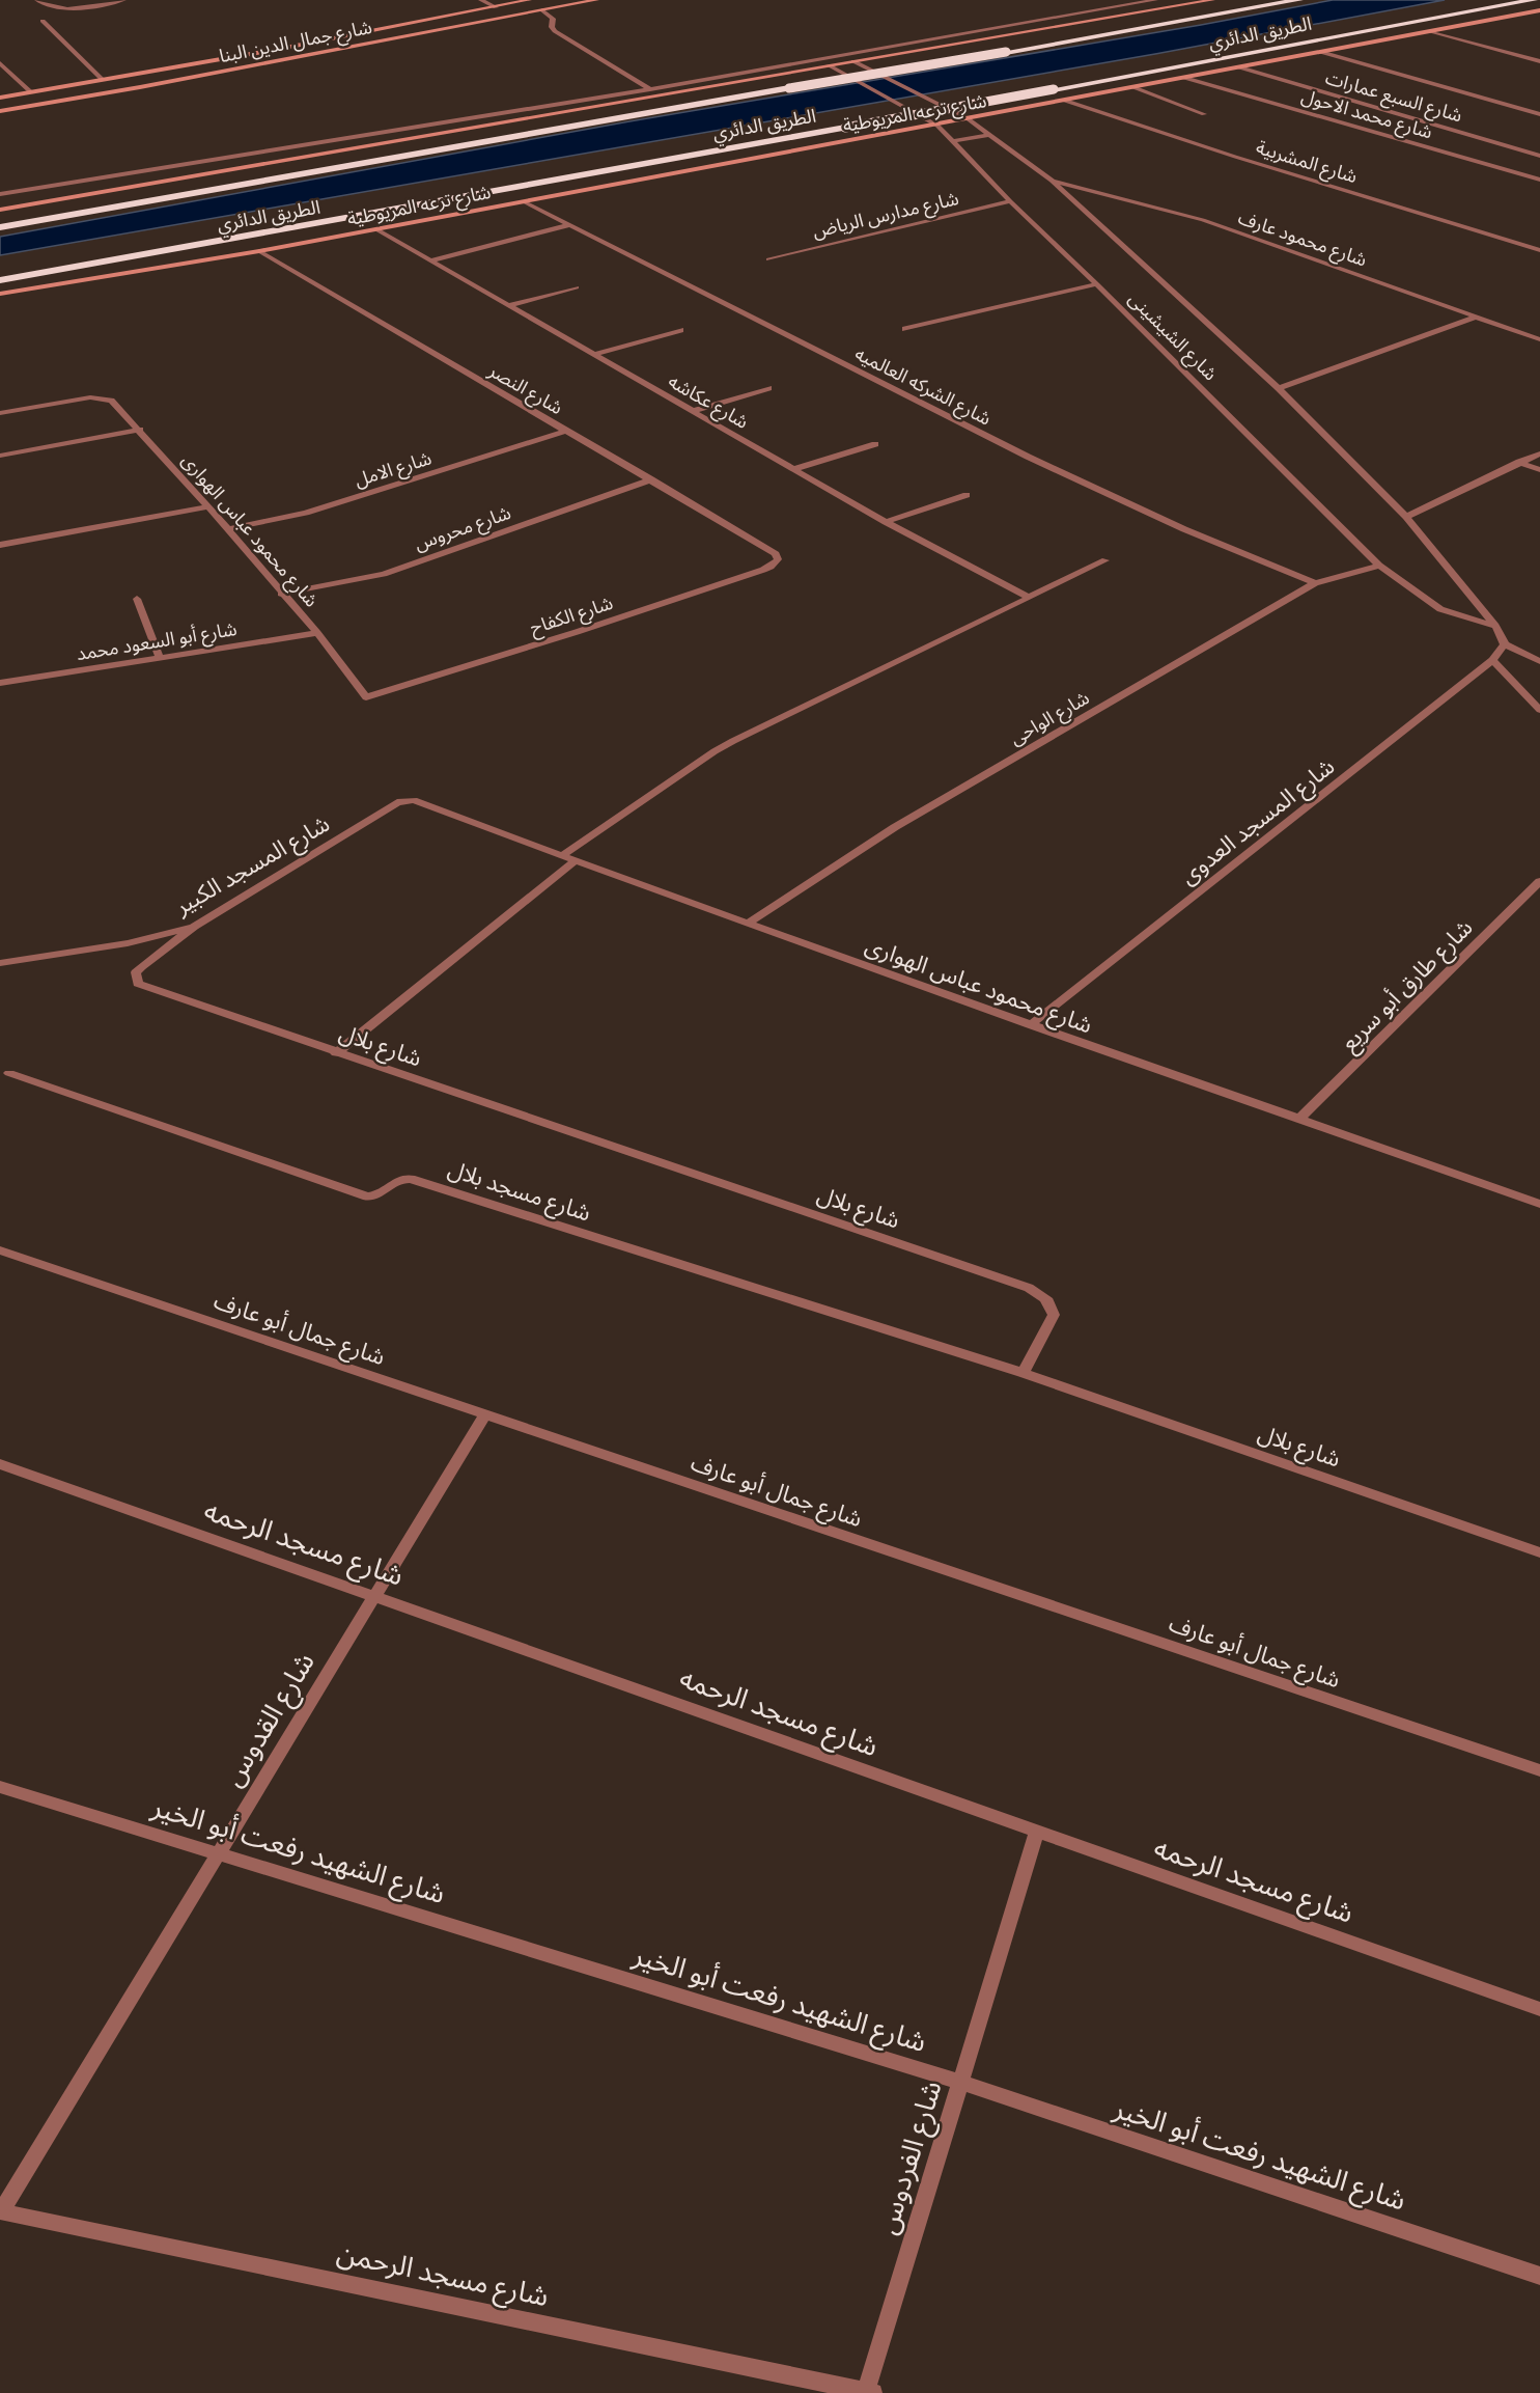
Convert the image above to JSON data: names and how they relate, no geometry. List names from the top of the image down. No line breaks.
{"streets":{"highway":["الطريق الدائري"],"main road":["شارع جمال الدين البنا","شارع ترعه المريوطية"],"street":["شارع السبع عمارات","شارع محمد الاحول","شارع المشربية","شارع مدارس الرياض","شارع محمود عارف","شارع الشيشينى","شارع الشركه العالميه","شارع النصر","شارع عكاشه","شارع الامل","شارع محروس","شارع محمود عباس الهوارى","شارع الكفاح","شارع أبو السعود محمد","شارع الواحى","شارع المسجد العدوى","شارع المسجد الكبير","شارع طارق أبو سريع","شارع بلال","شارع مسجد بلال","شارع جمال أبو عارف","شارع مسجد الرحمه","شارع القدوس","شارع الشهيد رفعت أبو الخير","شارع الفردوس","شارع مسجد الرحمن"]},"crossings":[["شارع السبع عمارات","شارع ترعه المريوطية"],["شارع ترعه المريوطية","شارع محمد الاحول"],["شارع ترعه المريوطية","شارع المشربية"],["شارع ترعه المريوطية","شارع الشيشينى"],["شارع ترعه المريوطية","شارع الشركه العالميه"],["شارع ترعه المريوطية","شارع النصر"],["شارع ترعه المريوطية","شارع عكاشه"],["شارع مدارس الرياض","شارع الشيشينى"],["شارع محمود عارف","شارع الشيشينى"],["شارع الشيشينى","شارع الواحى"],["شارع الشيشينى","شارع المسجد العدوى"],["شارع الشركه العالميه","شارع الواحى"],["شارع النصر","شارع الامل"],["شارع النصر","شارع محروس"],["شارع النصر","شارع الكفاح"],["شارع الامل","شارع محمود عباس الهوارى"],["شارع محروس","شارع محمود عباس الهوارى"],["شارع محمود عباس الهوارى","شارع الكفاح"],["شارع محمود عباس الهوارى","شارع أبو السعود محمد"],["شارع محمود عباس الهوارى","شارع الواحى"],["شارع محمود عباس الهوارى","شارع المسجد العدوى"],["شارع محمود عباس الهوارى","شارع المسجد الكبير"],["شارع محمود عباس الهوارى","شارع طارق أبو سريع"],["شارع المسجد الكبير","شارع بلال"],["شارع بلال","شارع مسجد بلال"],["شارع جمال أبو عارف","شارع القدوس"],["شارع مسجد الرحمه","شارع القدوس"],["شارع مسجد الرحمه","شارع الفردوس"],["شارع القدوس","شارع الشهيد رفعت أبو الخير"],["شارع القدوس","شارع مسجد الرحمن"],["شارع الشهيد رفعت أبو الخير","شارع الفردوس"],["شارع الفردوس","شارع مسجد الرحمن"]]}
